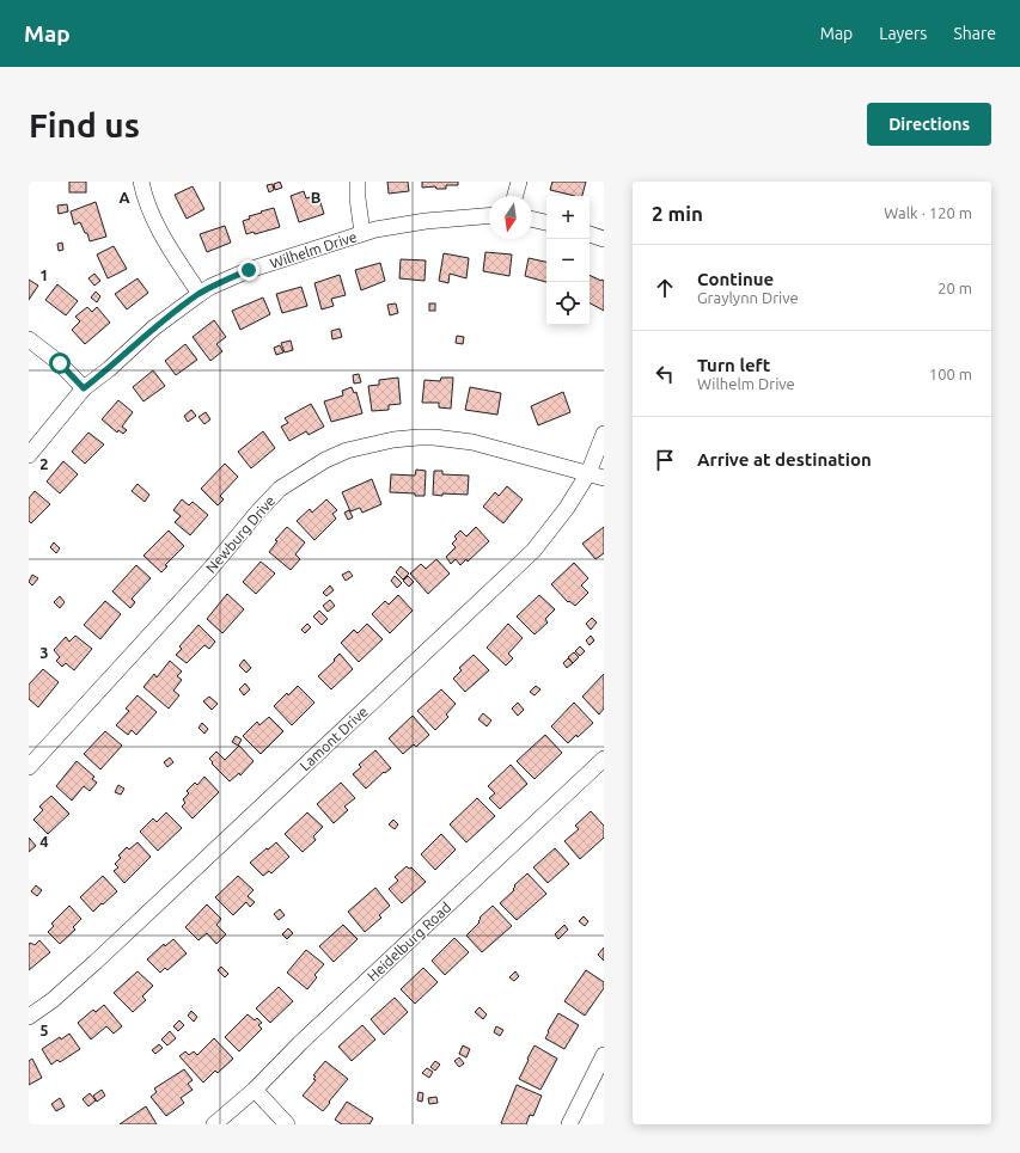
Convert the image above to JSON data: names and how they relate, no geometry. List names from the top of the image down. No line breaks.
{"streets":{"street":["Wilhelm Drive","Newburg Drive","Lamont Drive","Heidelburg Road"]},"crossings":[["Newburg Drive","Lamont Drive"]],"north":"bottom","page":{"header":"Map","nav":["Map","Layers","Share"],"buttons":"Directions","title":"Find us","heading":["2 min","Walk · 120 m"],"map_buttons":["+","−"],"list":[["Continue","Graylynn Drive","20 m"],["Turn left","Wilhelm Drive","100 m"],"Arrive at destination"]},"grid":{"columns":["A","B"],"rows":["1","2","3","4","5"]}}
